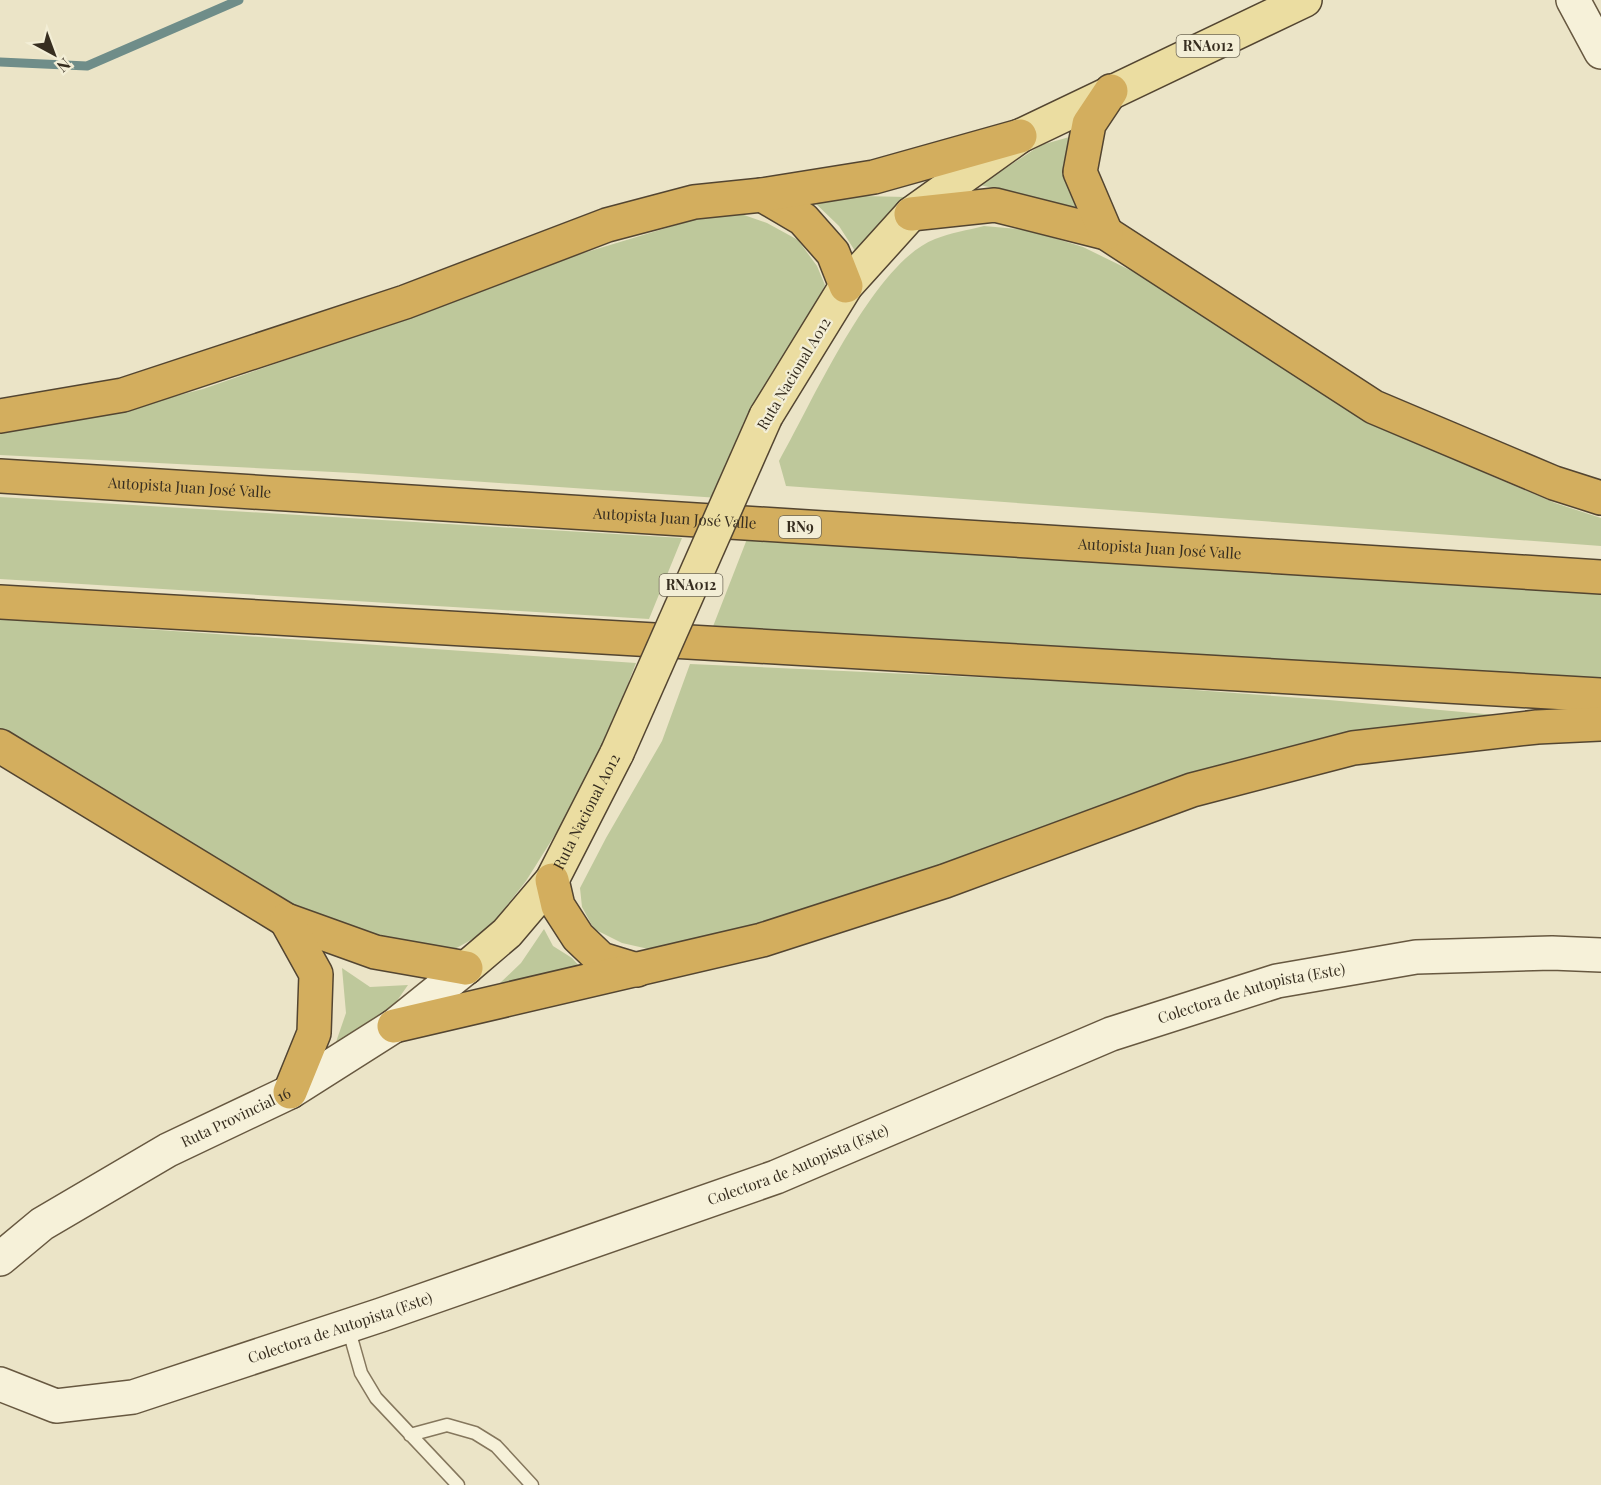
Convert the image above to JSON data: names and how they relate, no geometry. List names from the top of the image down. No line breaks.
{"streets":{"highway":["Autopista Juan José Valle","RN9"],"main road":["RNA012","Ruta Nacional A012","Colectora de Autopista (Este)","Ruta Provincial 16"]},"crossings":[["Ruta Nacional A012","Ruta Provincial 16"]],"north":"bottom right"}
